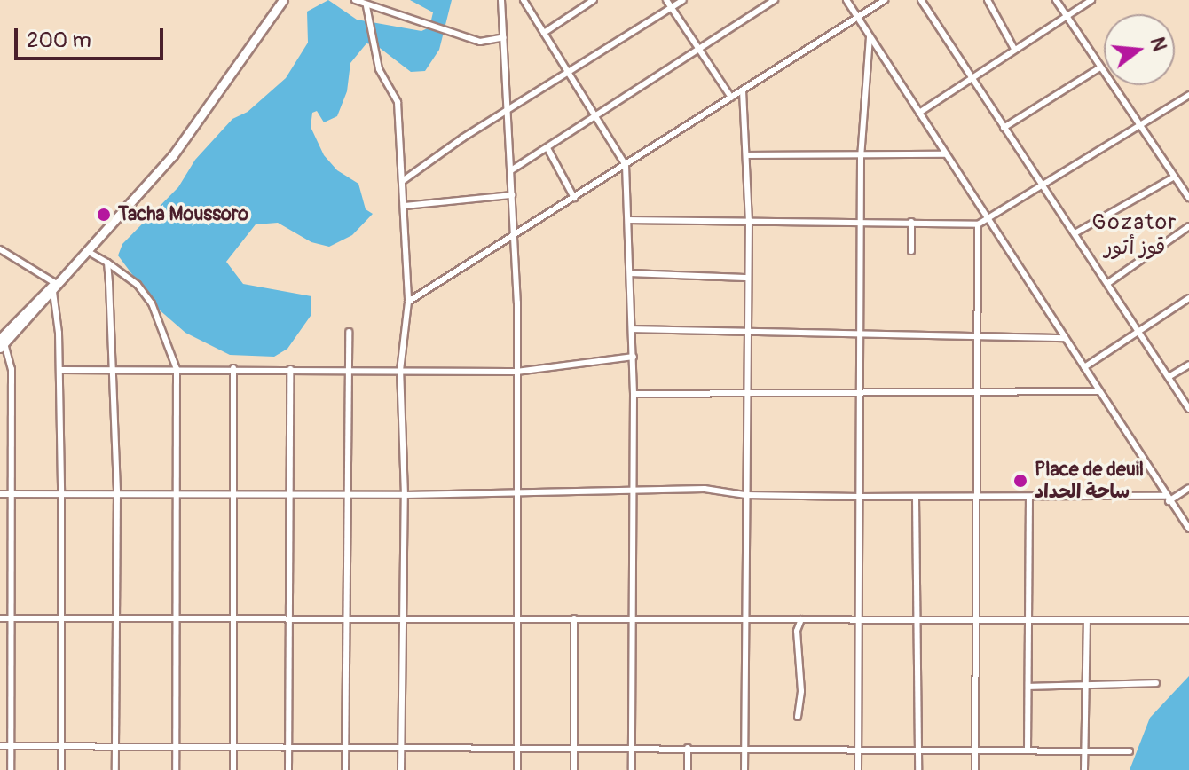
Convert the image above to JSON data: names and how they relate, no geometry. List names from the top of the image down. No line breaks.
{"districts":["Gozator قوز أتور"],"places":["Tacha Moussoro","Place de deuil ساحة الحداد"],"scale_bar":"200 m","north":"right"}
